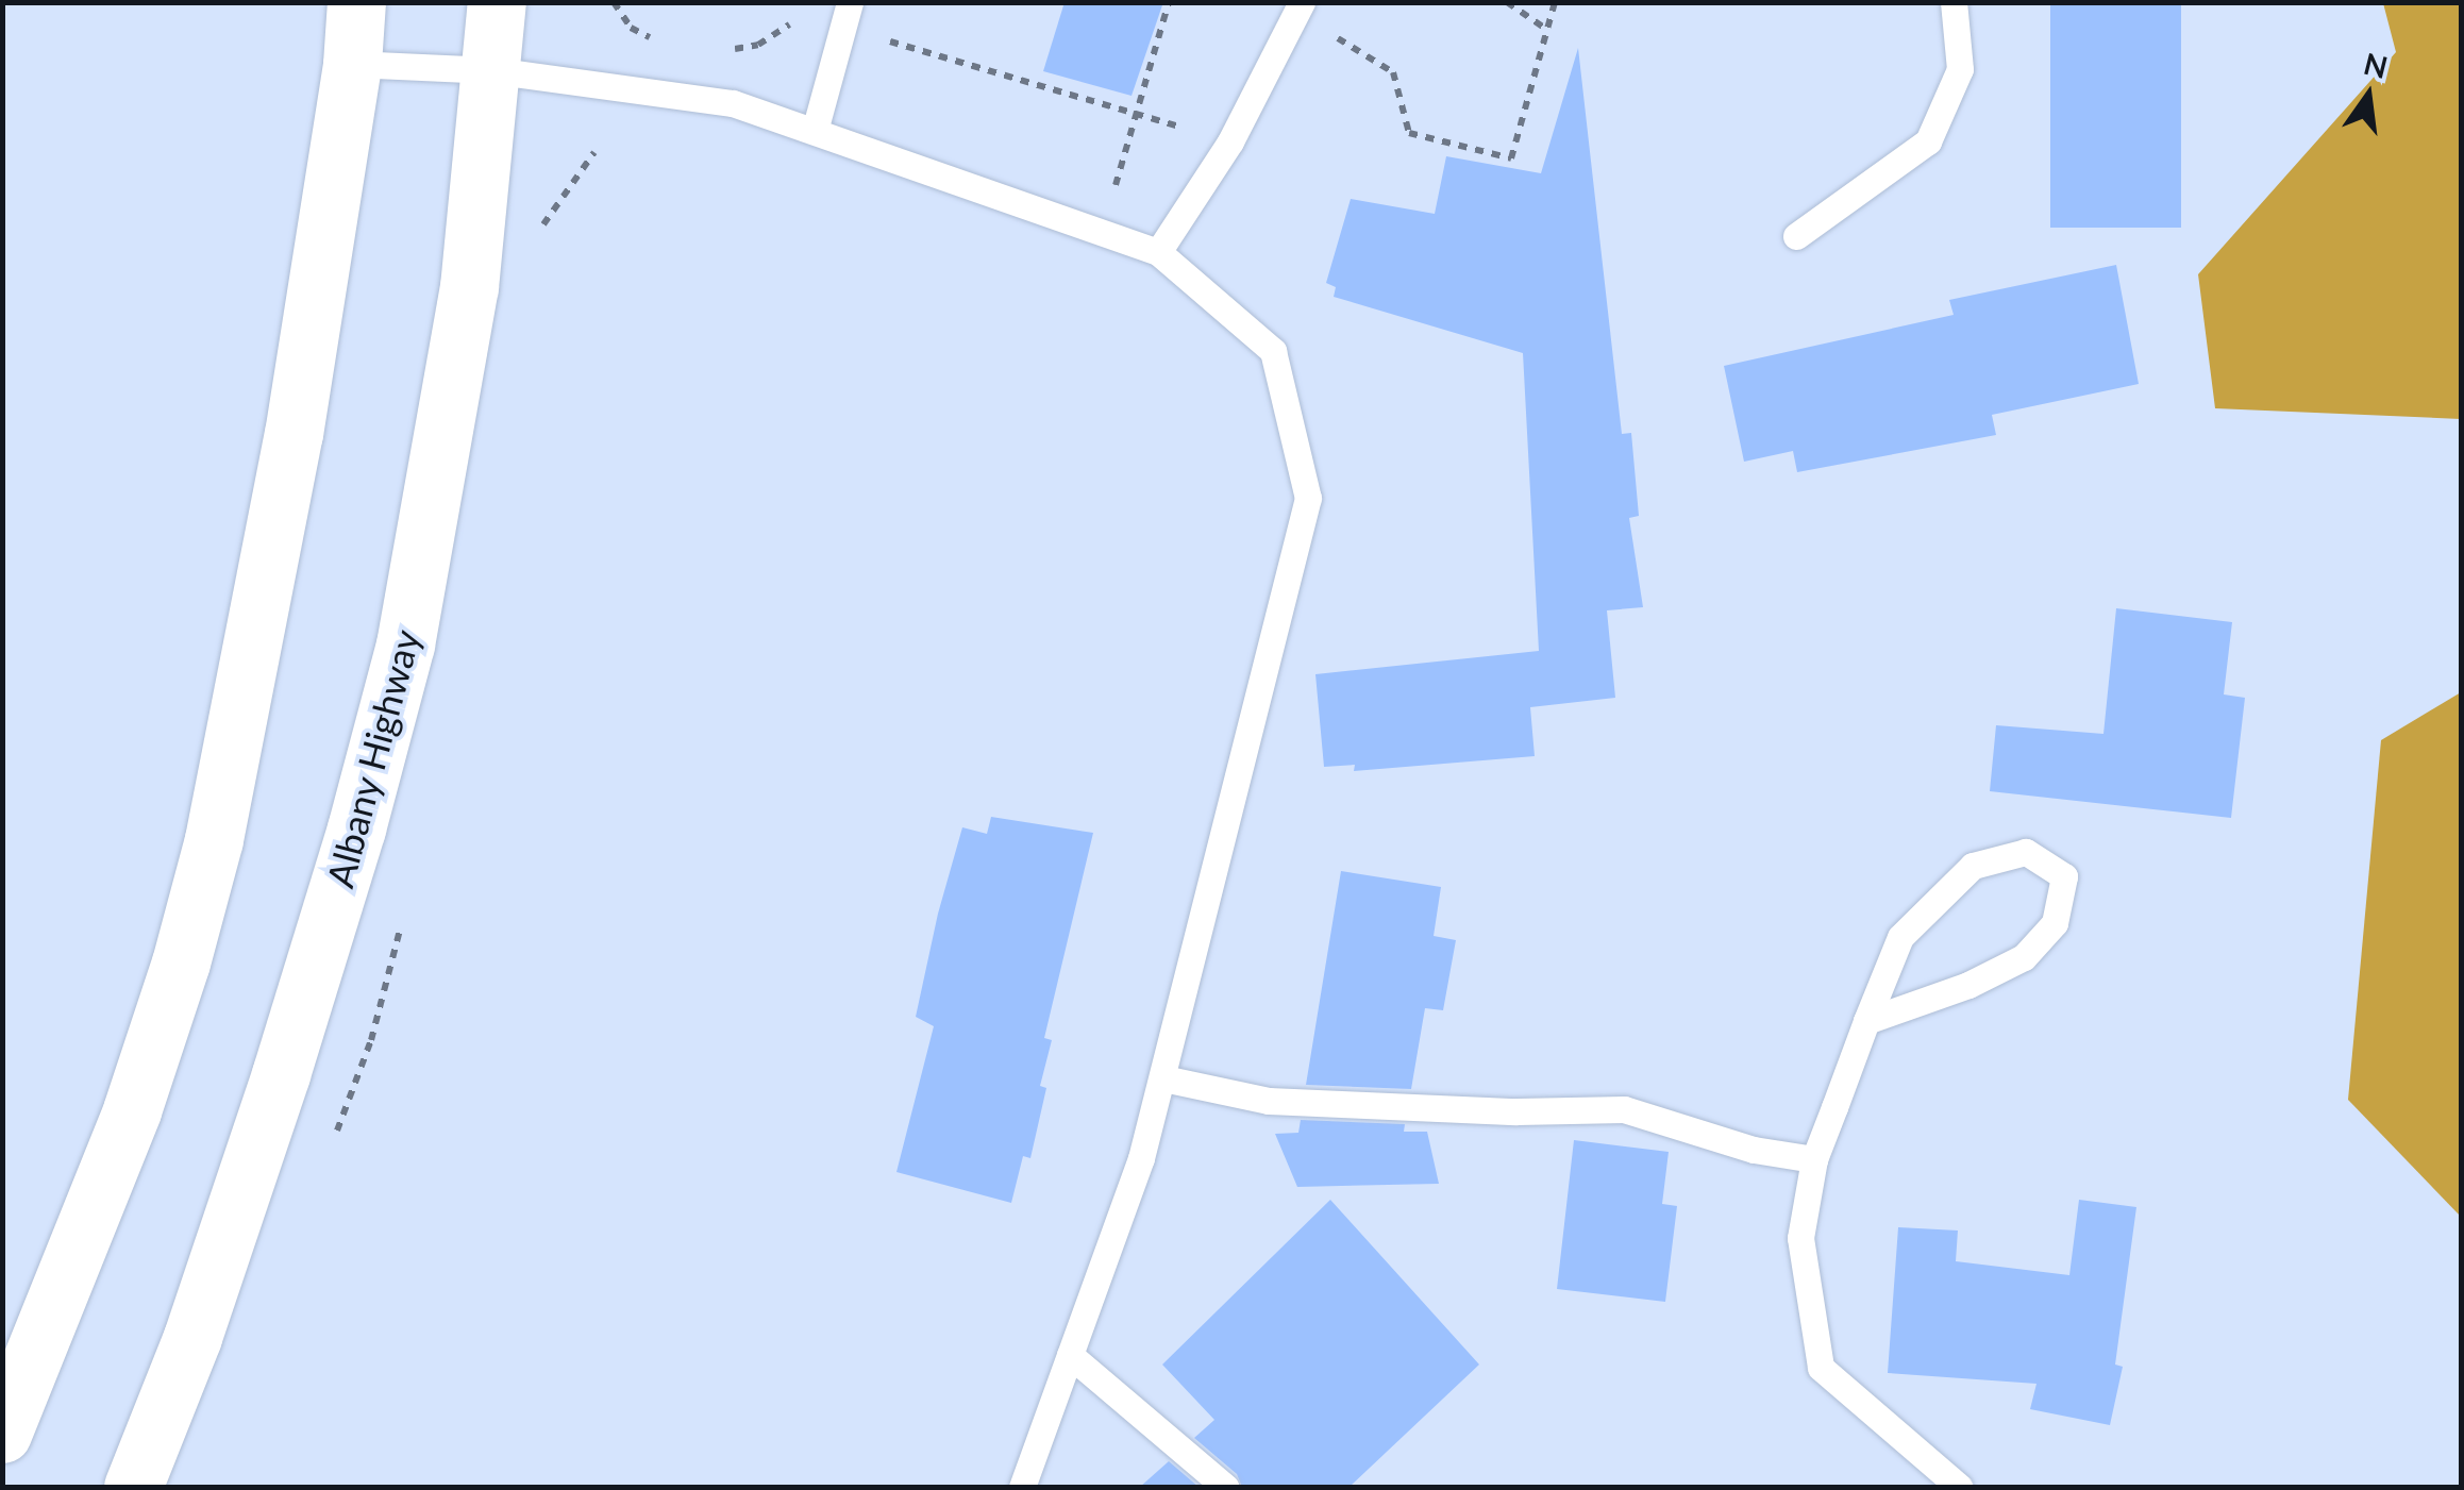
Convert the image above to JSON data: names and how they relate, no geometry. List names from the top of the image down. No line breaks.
{"streets":{"highway":["Albany Highway"]},"north":"top"}
